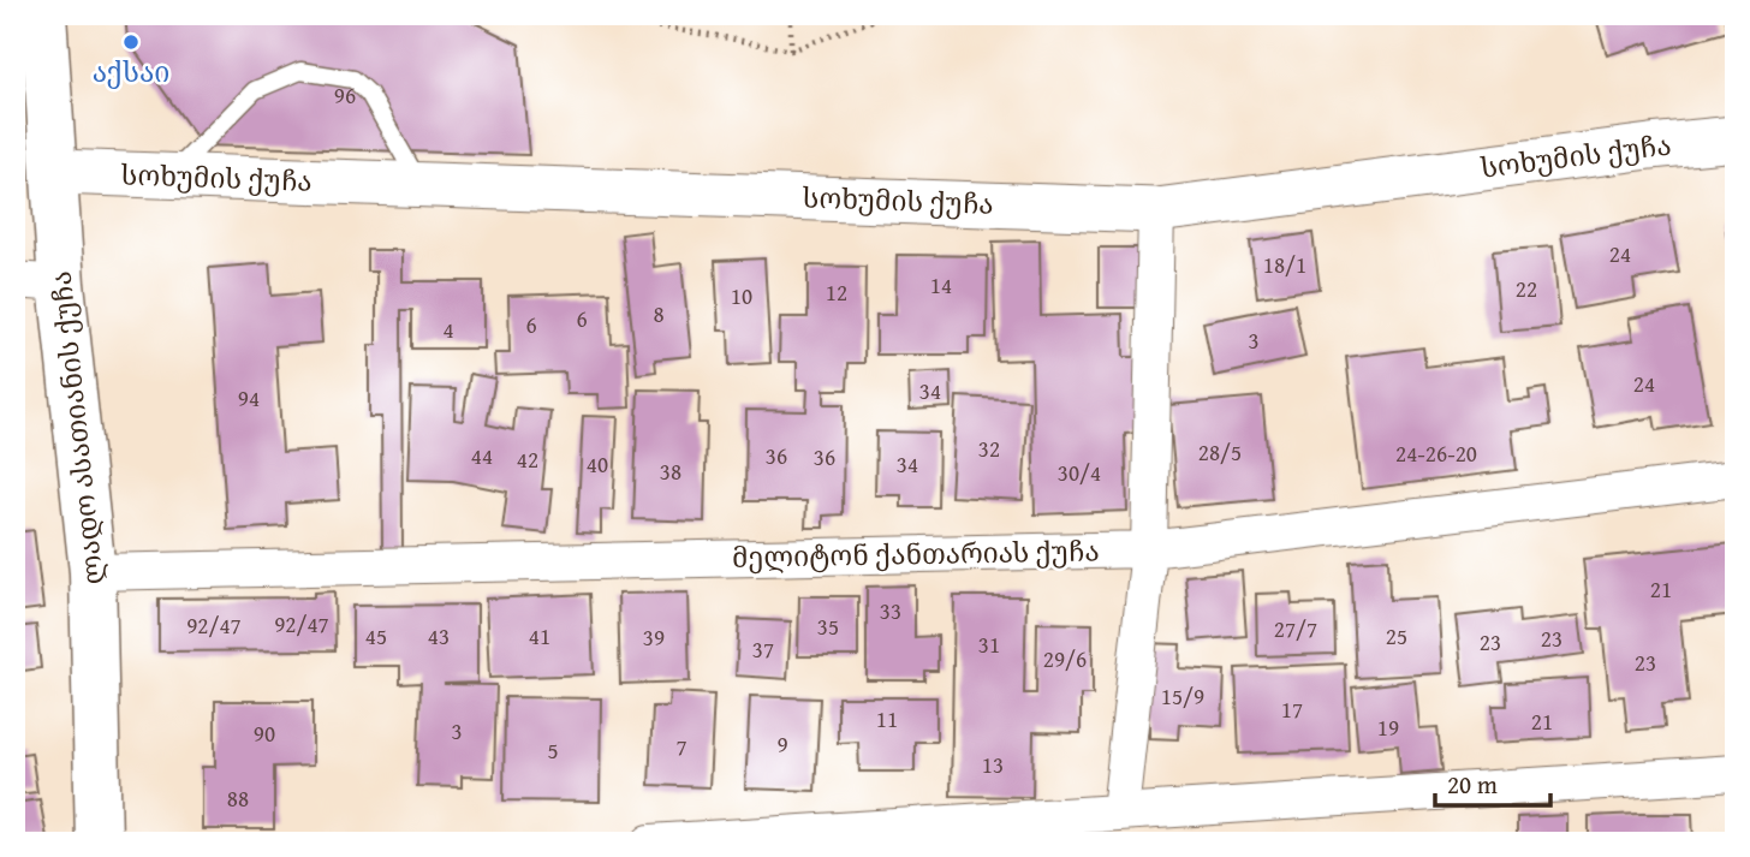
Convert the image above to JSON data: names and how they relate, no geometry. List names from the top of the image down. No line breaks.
{"streets":{"main road":["ლადო ასათიანის ქუჩა"],"street":["სოხუმის ქუჩა","მელიტონ ქანთარიას ქუჩა"]},"crossings":[["სოხუმის ქუჩა","ლადო ასათიანის ქუჩა"],["ლადო ასათიანის ქუჩა","მელიტონ ქანთარიას ქუჩა"]],"places":["აქსაი"],"house_numbers":["96","24","18/1","14","22","12","10","8","6","6","4","3","24","34","94","32","28/5","24-26-20","44","36","36","42","40","34","38","30/4","21","33","92/47","92/47","35","27/7","45","43","41","25","39","23","23","31","37","29/6","23","15/9","17","11","21","19","3","90","9","7","5","13","88"],"scale_bar":"20 m"}
